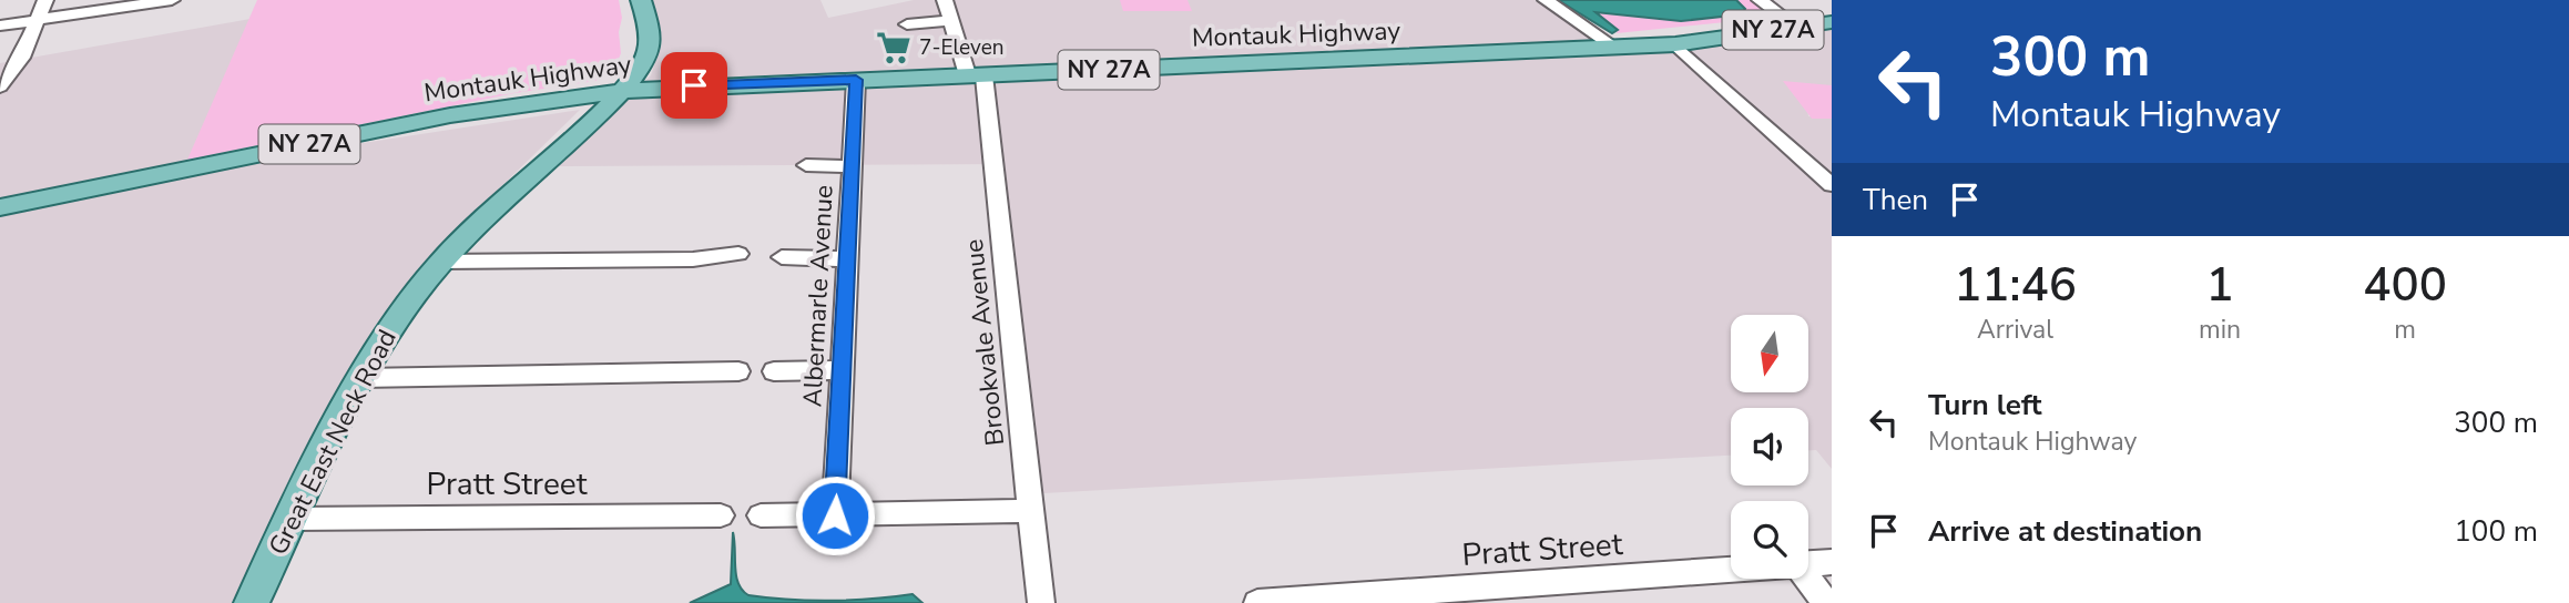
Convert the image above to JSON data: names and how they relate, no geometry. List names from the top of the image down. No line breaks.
{"streets":{"main road":["NY 27A","Montauk Highway","Great East Neck Road"],"street":["Albermarle Avenue","Brookvale Avenue","Pratt Street"]},"crossings":[["NY 27A","Montauk Highway"],["Montauk Highway","Albermarle Avenue"],["Montauk Highway","Brookvale Avenue"],["Montauk Highway","Great East Neck Road"],["Great East Neck Road","Pratt Street"]],"places":{"supermarket":["7-Eleven"]},"north":"bottom","page":{"turn":["300 m","Montauk Highway"],"then":"Then","eta":["11:46","Arrival","1","min","400","m"],"list":[{"name":"Turn left","note":"Montauk Highway","value":"300 m"},{"name":"Arrive at destination","value":"100 m"}]}}
